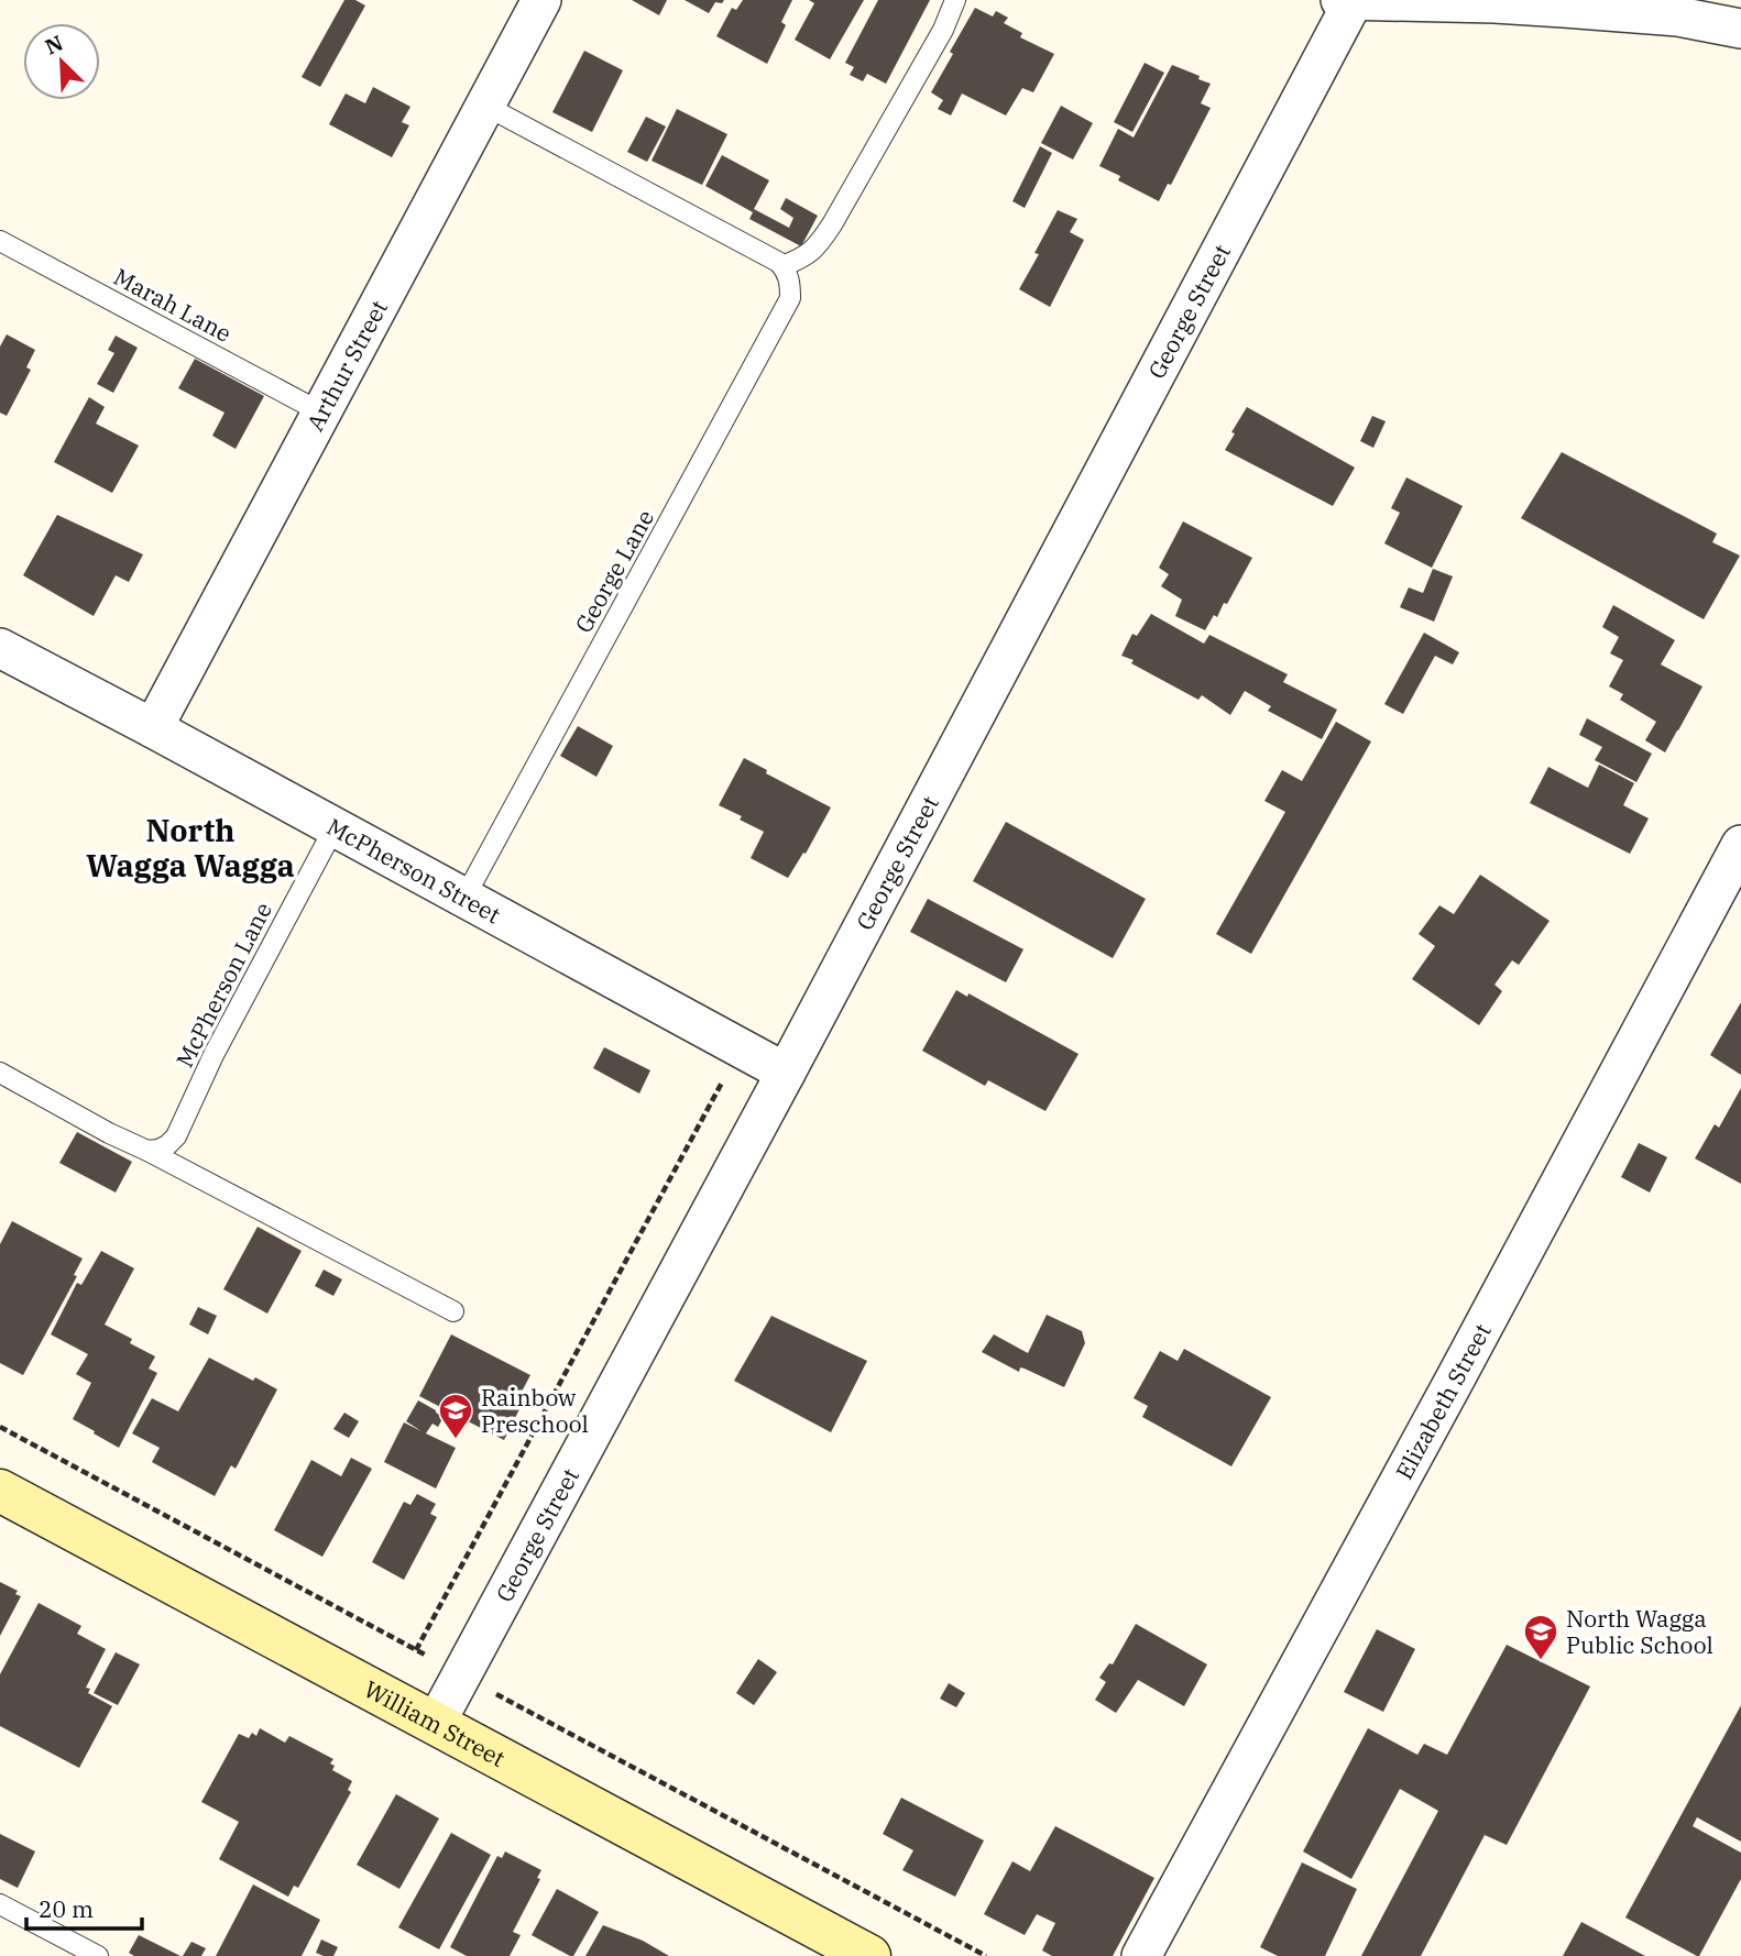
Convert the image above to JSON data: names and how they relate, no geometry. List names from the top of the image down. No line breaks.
{"streets":{"street":["George Street","Arthur Street","McPherson Street","Elizabeth Street","William Street"],"lane":["Marah Lane","George Lane","McPherson Lane"]},"crossings":[["Marah Lane","Arthur Street"],["George Street","McPherson Street"],["George Street","William Street"],["Arthur Street","McPherson Street"],["George Lane","McPherson Street"],["McPherson Street","McPherson Lane"]],"districts":["North Wagga Wagga"],"places":{"school or university":["Rainbow Preschool","North Wagga Public School"]},"scale_bar":"20 m","north":"top left"}
